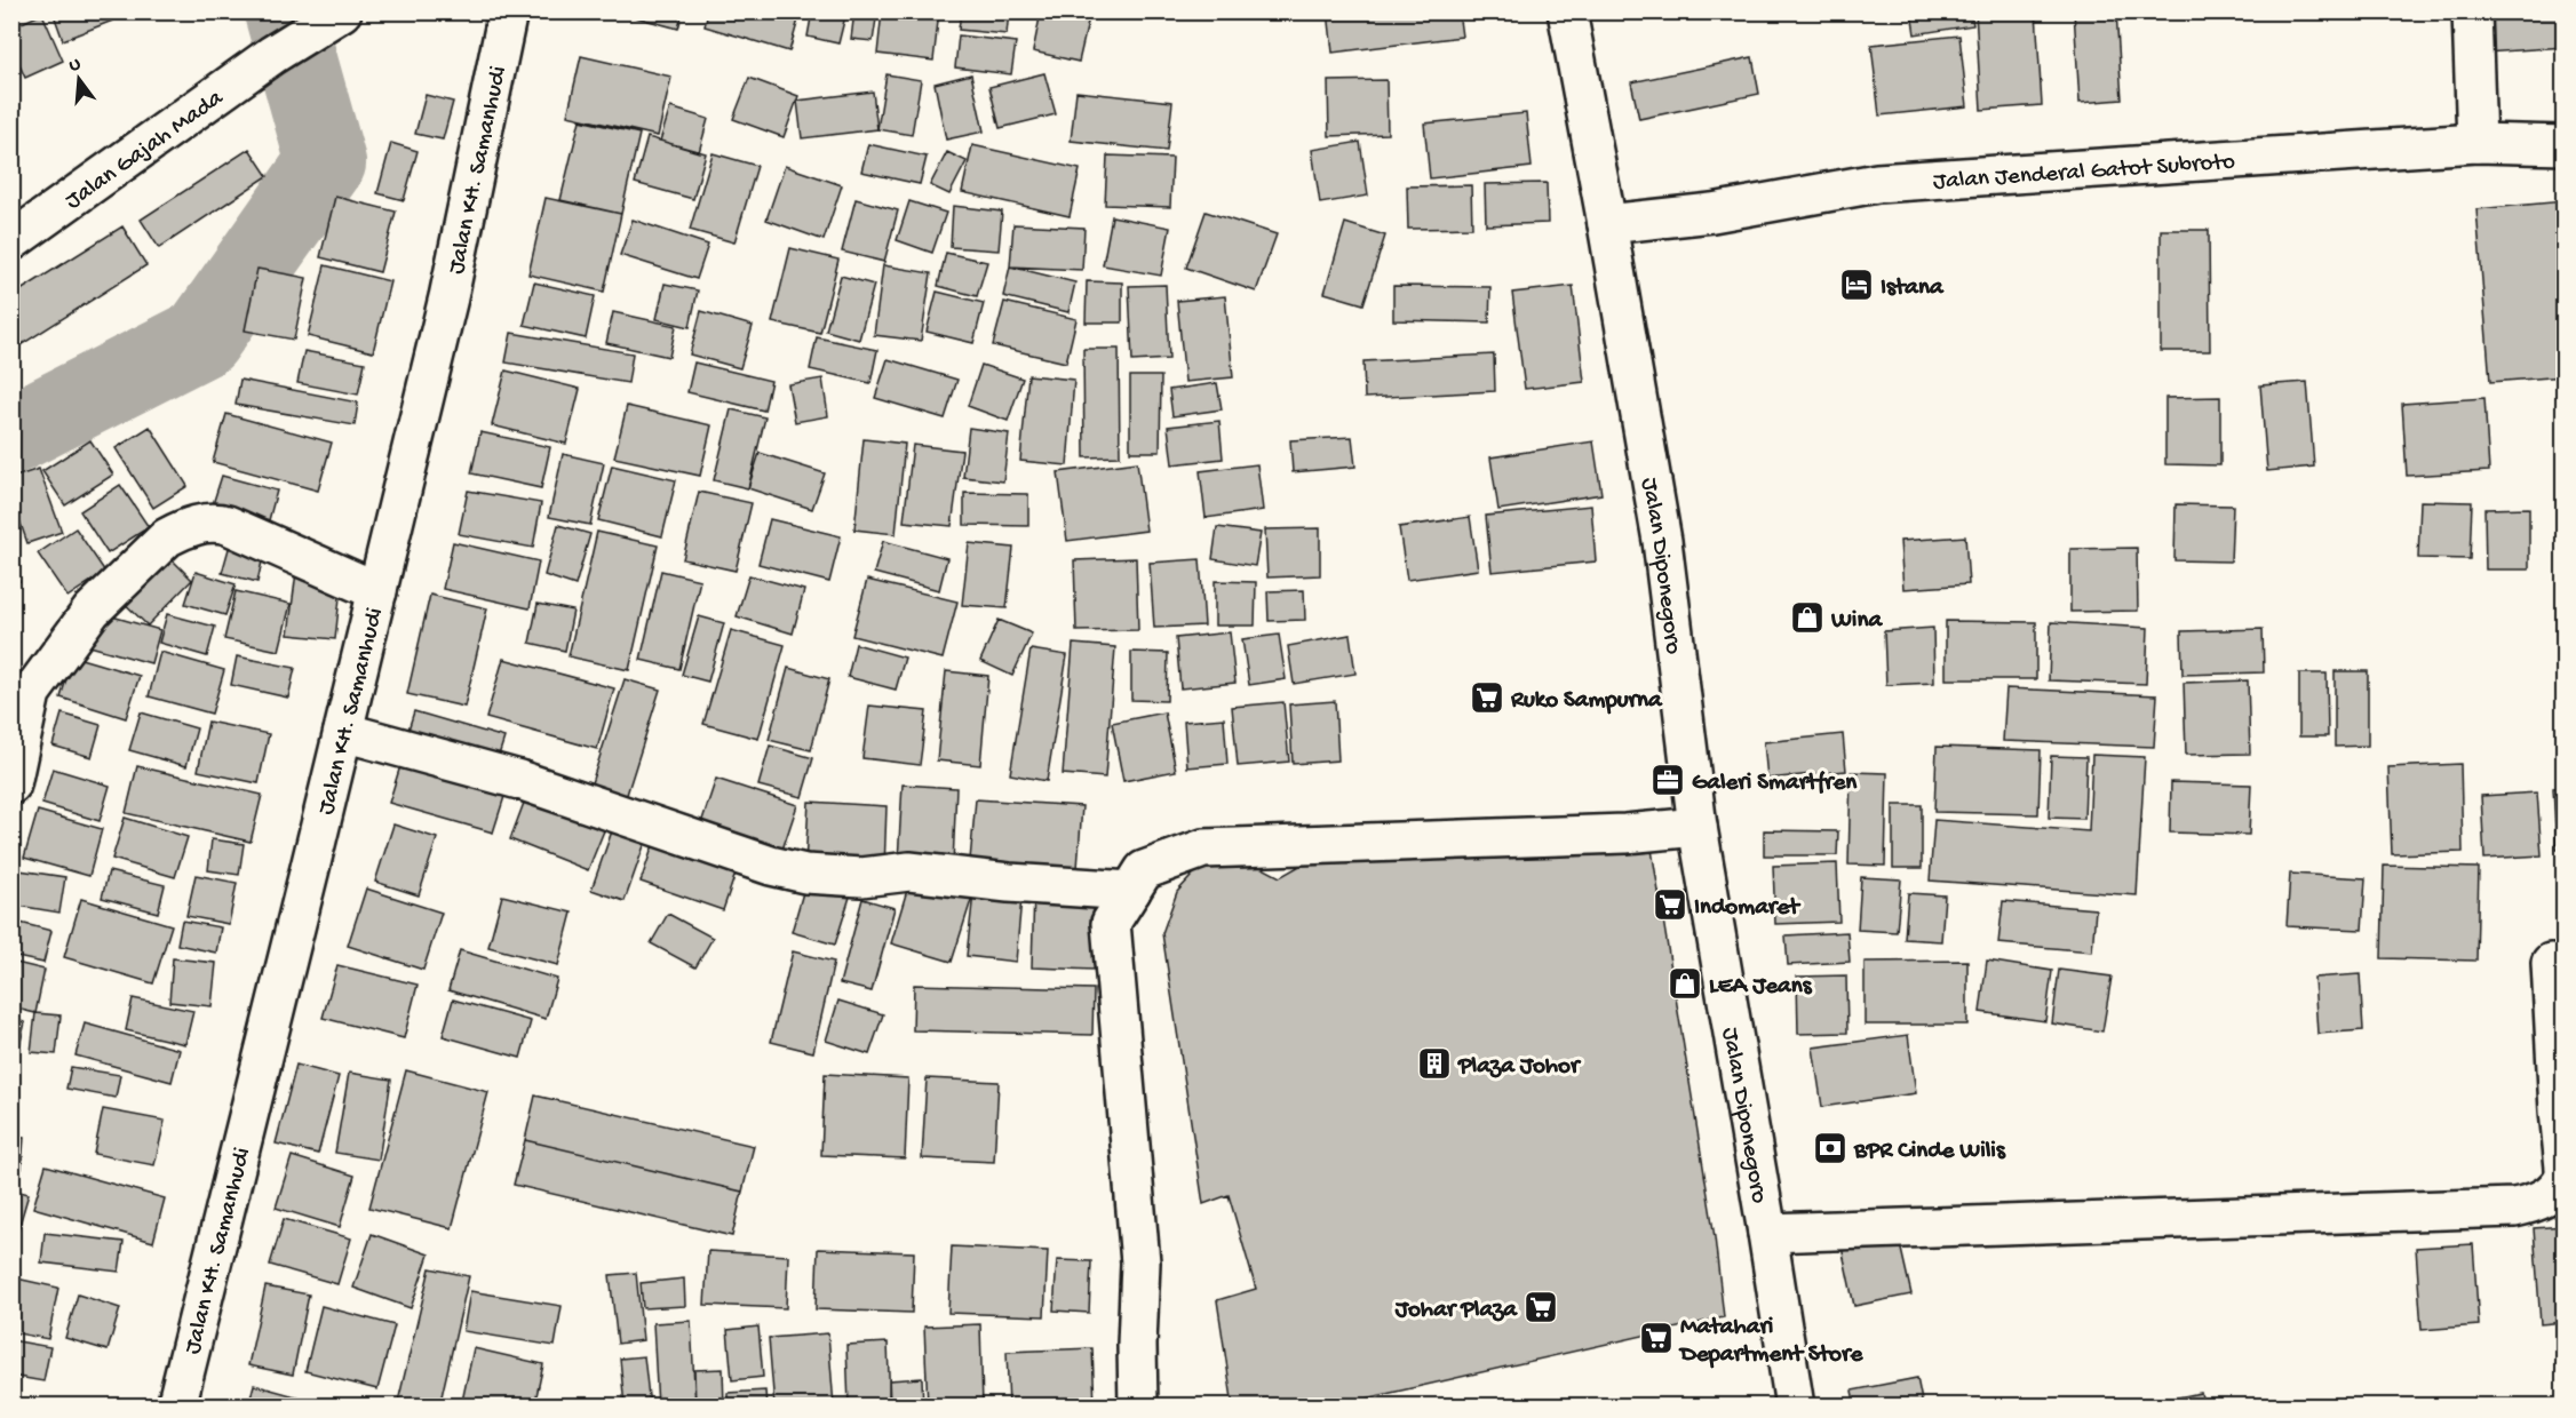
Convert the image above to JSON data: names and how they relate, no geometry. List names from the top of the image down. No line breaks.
{"streets":{"main road":["Jalan Gajah Mada","Jalan KH. Samanhudi","Jalan Jenderal Gatot Subroto","Jalan Diponegoro"]},"crossings":[["Jalan Jenderal Gatot Subroto","Jalan Diponegoro"]],"places":{"hotel":["Istana"],"shop":["Wina","LEA Jeans"],"supermarket":["Ruko Sampurna","Indomaret","Johar Plaza","Matahari Department Store"],"office":["Galeri Smartfren"],"building":["Plaza Johor"],"bank":["BPR Cinde Wilis"]},"north":"top"}
